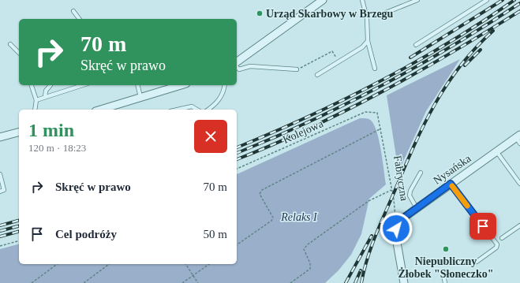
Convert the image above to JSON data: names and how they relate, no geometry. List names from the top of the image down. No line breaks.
{"streets":{"street":["Nysańska"],"path":["Kolejowa","Fabryczna"]},"crossings":[["Kolejowa","Fabryczna"],["Nysańska","Fabryczna"]],"parks":["Relaks I"],"places":["Urząd Skarbowy w Brzegu","Niepubliczny Żłobek \"Słoneczko\""],"page":{"turn":["70 m","Skręć w prawo"],"heading":["1 min","120 m · 18:23"],"list":[{"name":"Skręć w prawo","value":"70 m"},{"name":"Cel podróży","value":"50 m"}]}}
